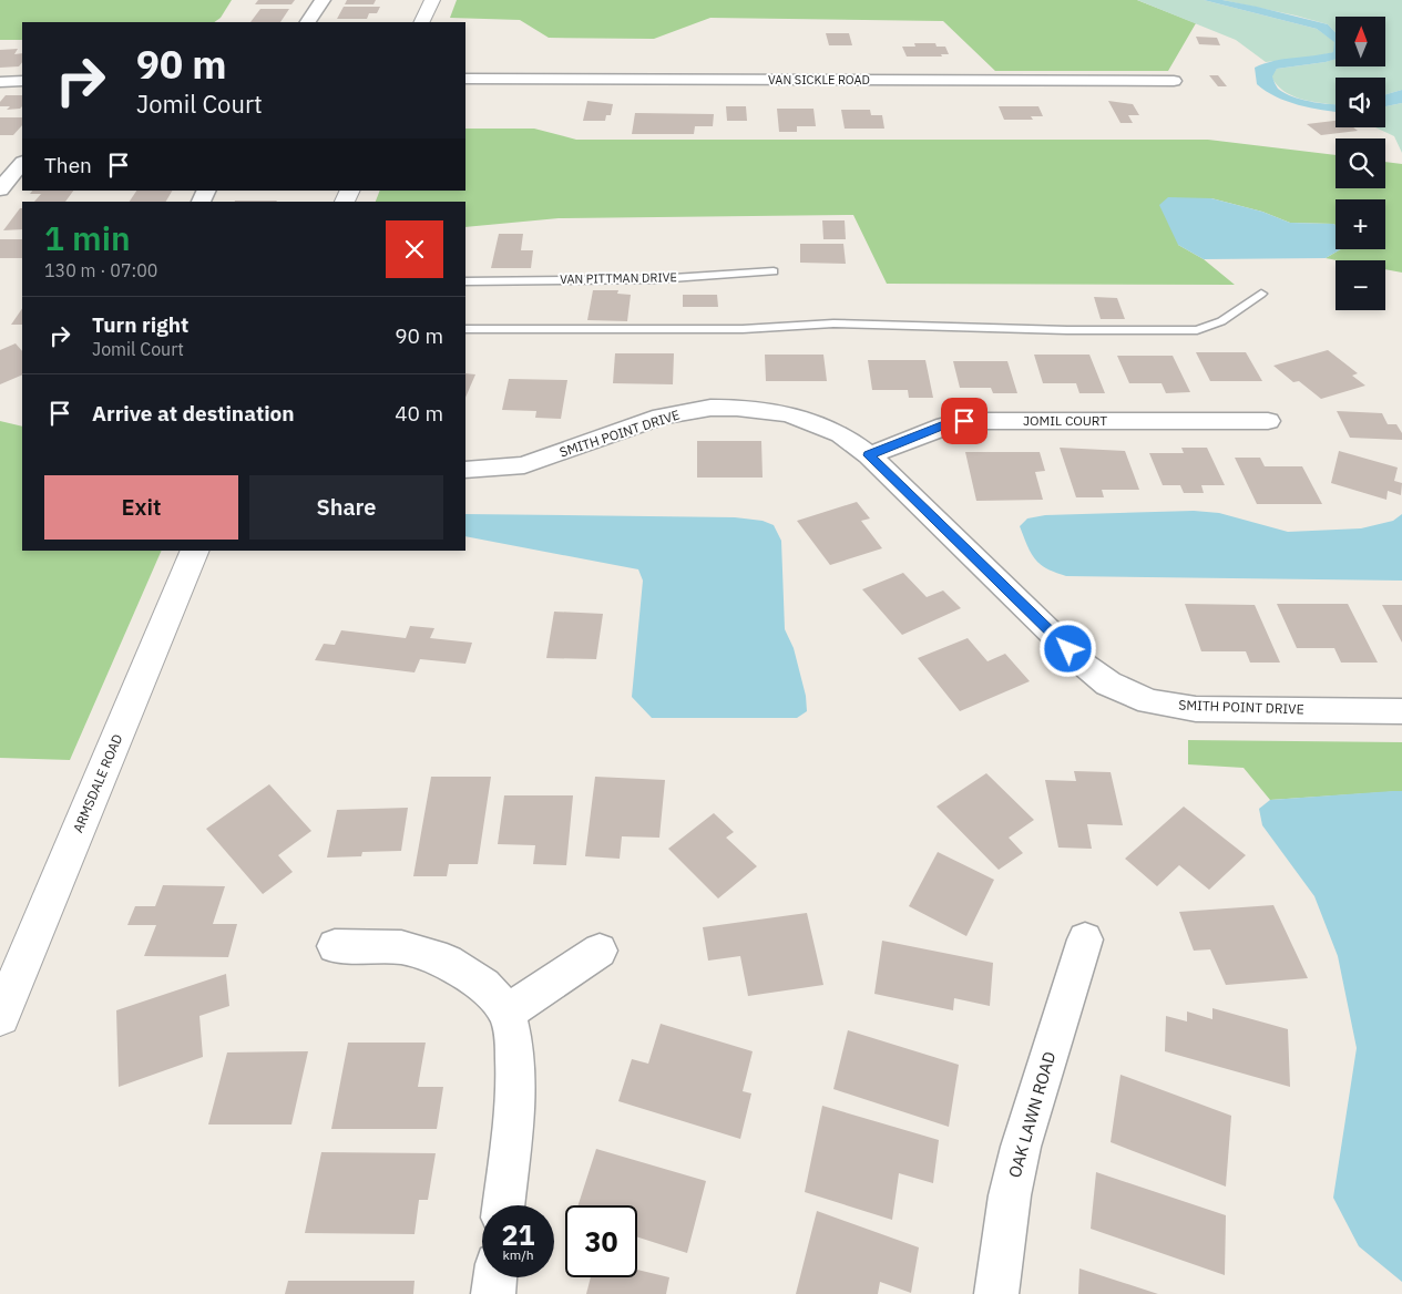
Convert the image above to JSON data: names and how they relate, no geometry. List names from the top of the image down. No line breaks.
{"streets":{"street":["VAN SICKLE ROAD","JOMIL COURT","SMITH POINT DRIVE","ARMSDALE ROAD","OAK LAWN ROAD"],"lane":["VAN PITTMAN DRIVE"]},"crossings":[["JOMIL COURT","SMITH POINT DRIVE"]],"north":"top","page":{"map_buttons":["+","−"],"turn":["90 m","Jomil Court"],"then":"Then","heading":["1 min","130 m · 07:00"],"list":[{"name":"Turn right","note":"Jomil Court","value":"90 m"},{"name":"Arrive at destination","value":"40 m"}],"buttons":["Exit","Share"],"speed":"21 km/h","limit":"30"}}
